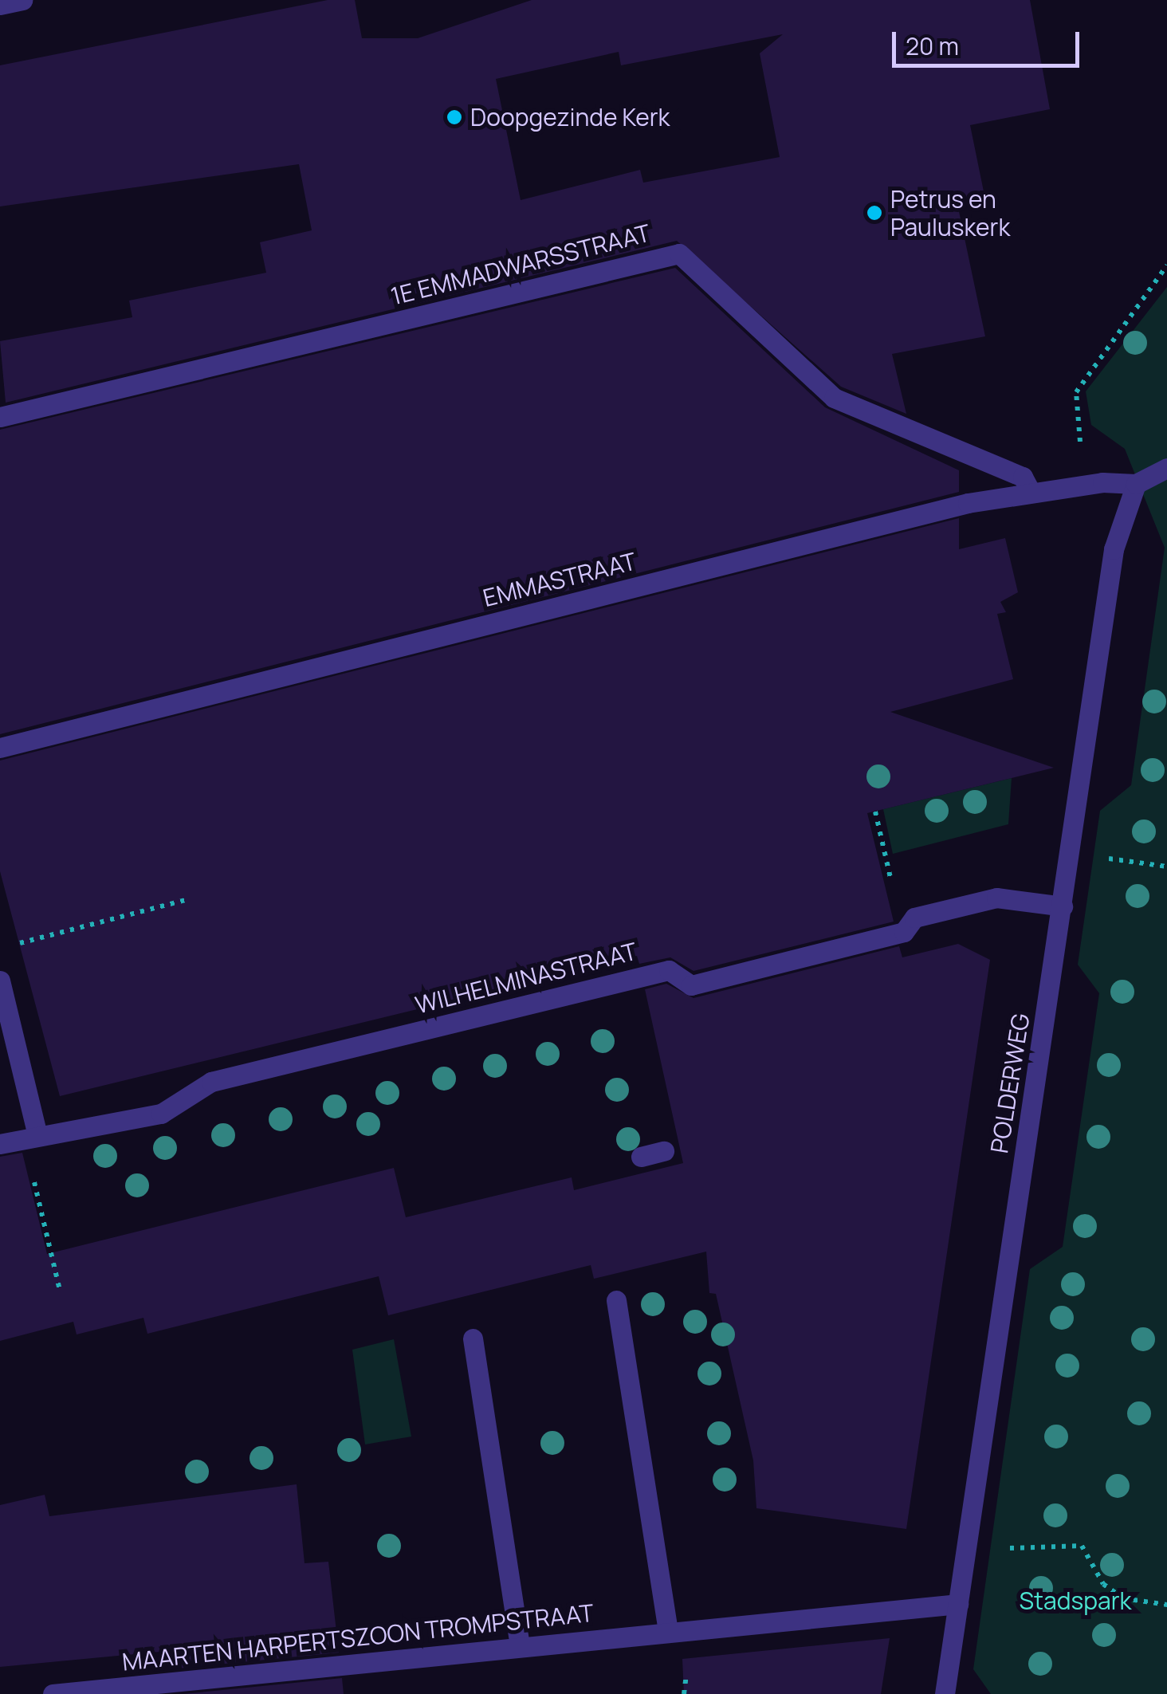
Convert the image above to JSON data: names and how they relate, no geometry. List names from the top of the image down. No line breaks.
{"streets":{"street":["1E EMMADWARSSTRAAT","EMMASTRAAT","WILHELMINASTRAAT","POLDERWEG","MAARTEN HARPERTSZOON TROMPSTRAAT"]},"crossings":[["1E EMMADWARSSTRAAT","EMMASTRAAT"],["EMMASTRAAT","POLDERWEG"],["WILHELMINASTRAAT","POLDERWEG"],["POLDERWEG","MAARTEN HARPERTSZOON TROMPSTRAAT"]],"parks":["Stadspark"],"places":["Doopgezinde Kerk","Petrus en Pauluskerk"],"scale_bar":"20 m"}
